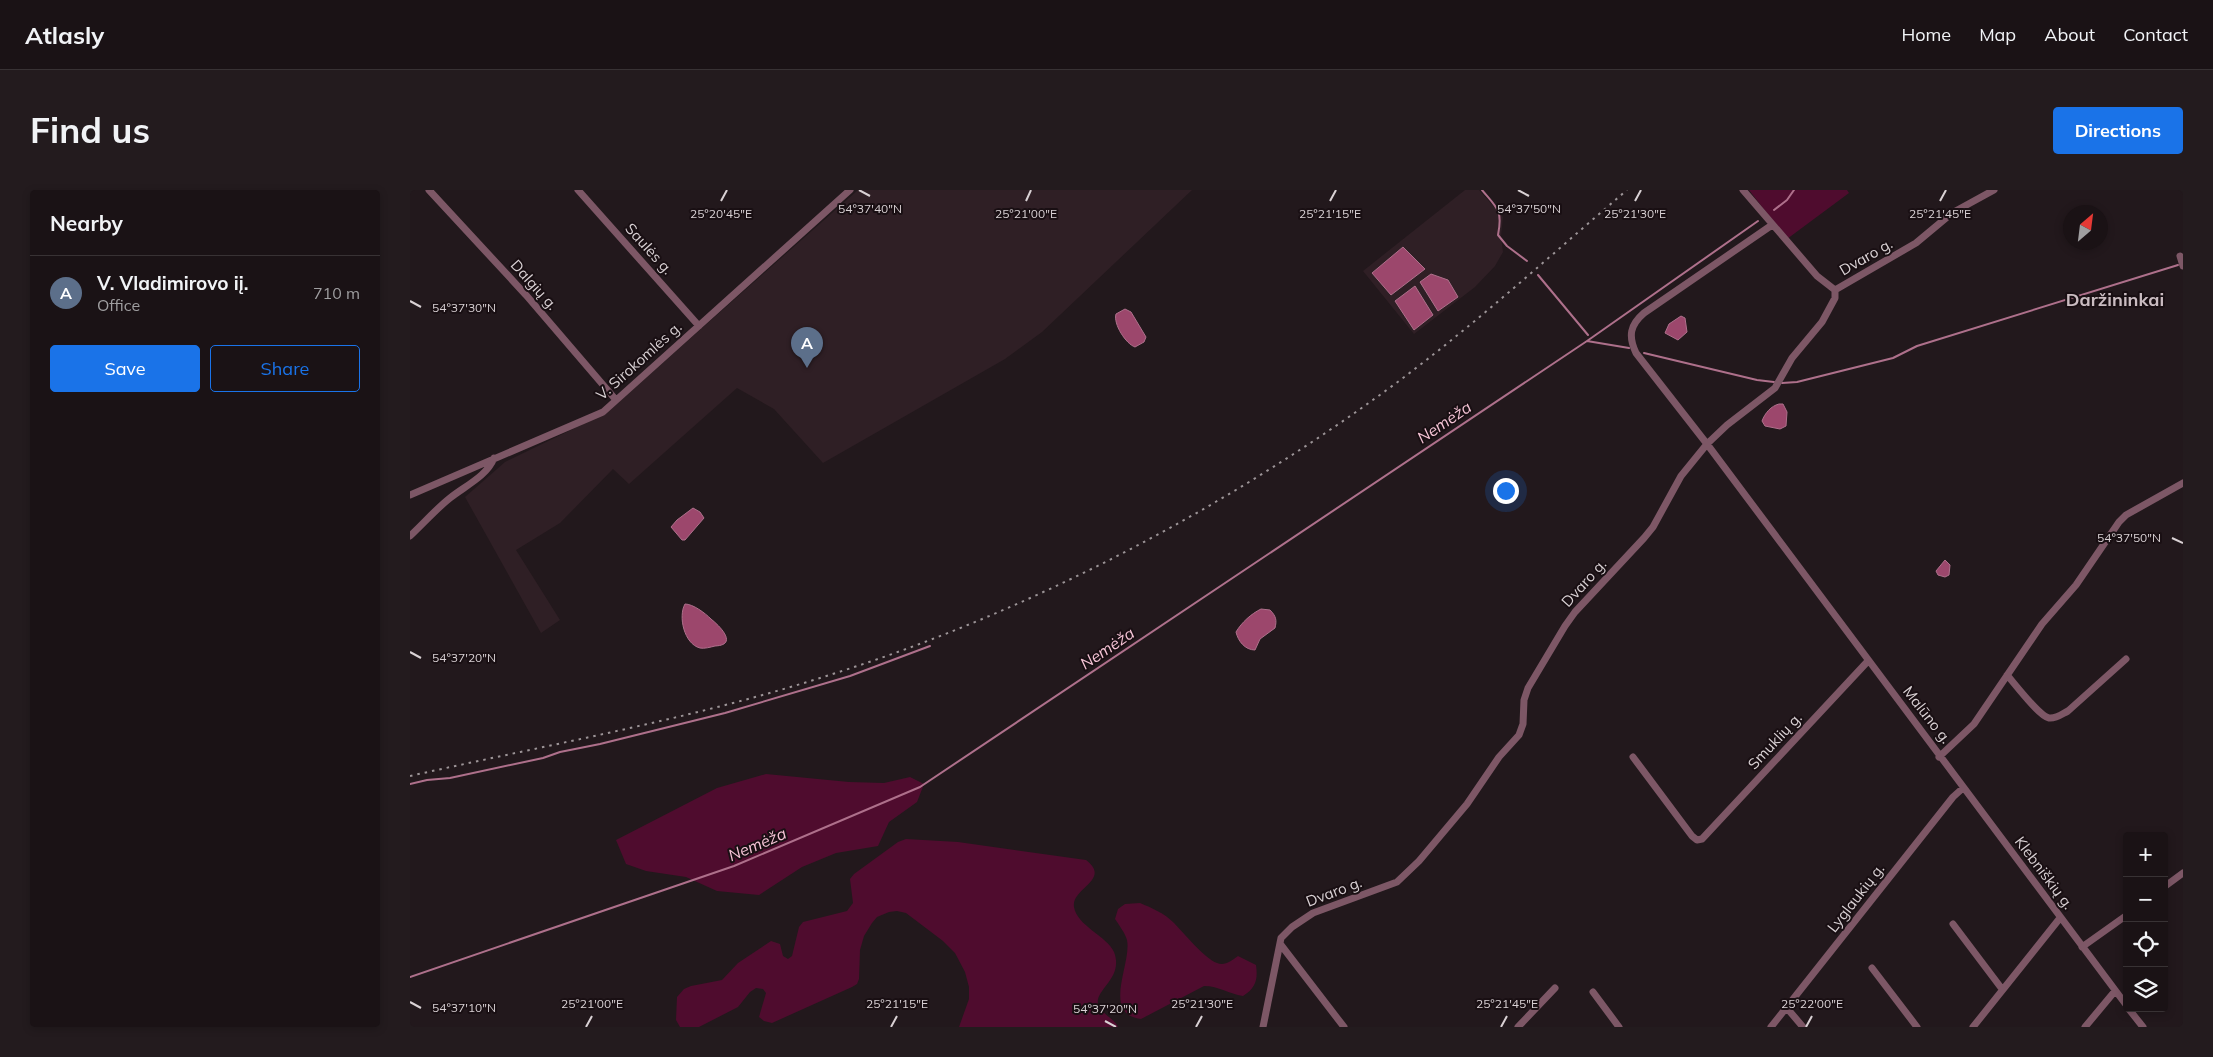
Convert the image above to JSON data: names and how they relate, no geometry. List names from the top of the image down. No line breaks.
{"streets":{"street":["Saulės g.","Dvaro g.","Dalgių g.","V. Sirokomlės g.","Malūno g.","Smuklių g.","Klebniškių g.","Lyglaukių g."]},"crossings":[["Saulės g.","V. Sirokomlės g."],["Dvaro g.","Malūno g."],["Dalgių g.","V. Sirokomlės g."],["Malūno g.","Smuklių g."],["Malūno g.","Klebniškių g."],["Klebniškių g.","Lyglaukių g."]],"districts":["Daržininkai"],"water":["Nemėža"],"north":"top right","page":{"header":"Atlasly","nav":["Home","Map","About","Contact"],"buttons":["Directions",["Save","Share"]],"title":"Find us","heading":"Nearby","list":[{"mark":"A","name":"V. Vladimirovo iį.","note":"Office","value":"710 m"}],"pins":"A","map_buttons":["+","−"]},"coordinates":["54°37'40\"N","54°37'50\"N","25°21'00\"E","25°21'15\"E","25°21'30\"E","25°21'45\"E","25°20'45\"E","54°37'30\"N","54°37'20\"N","25°22'00\"E","54°37'10\"N"]}
